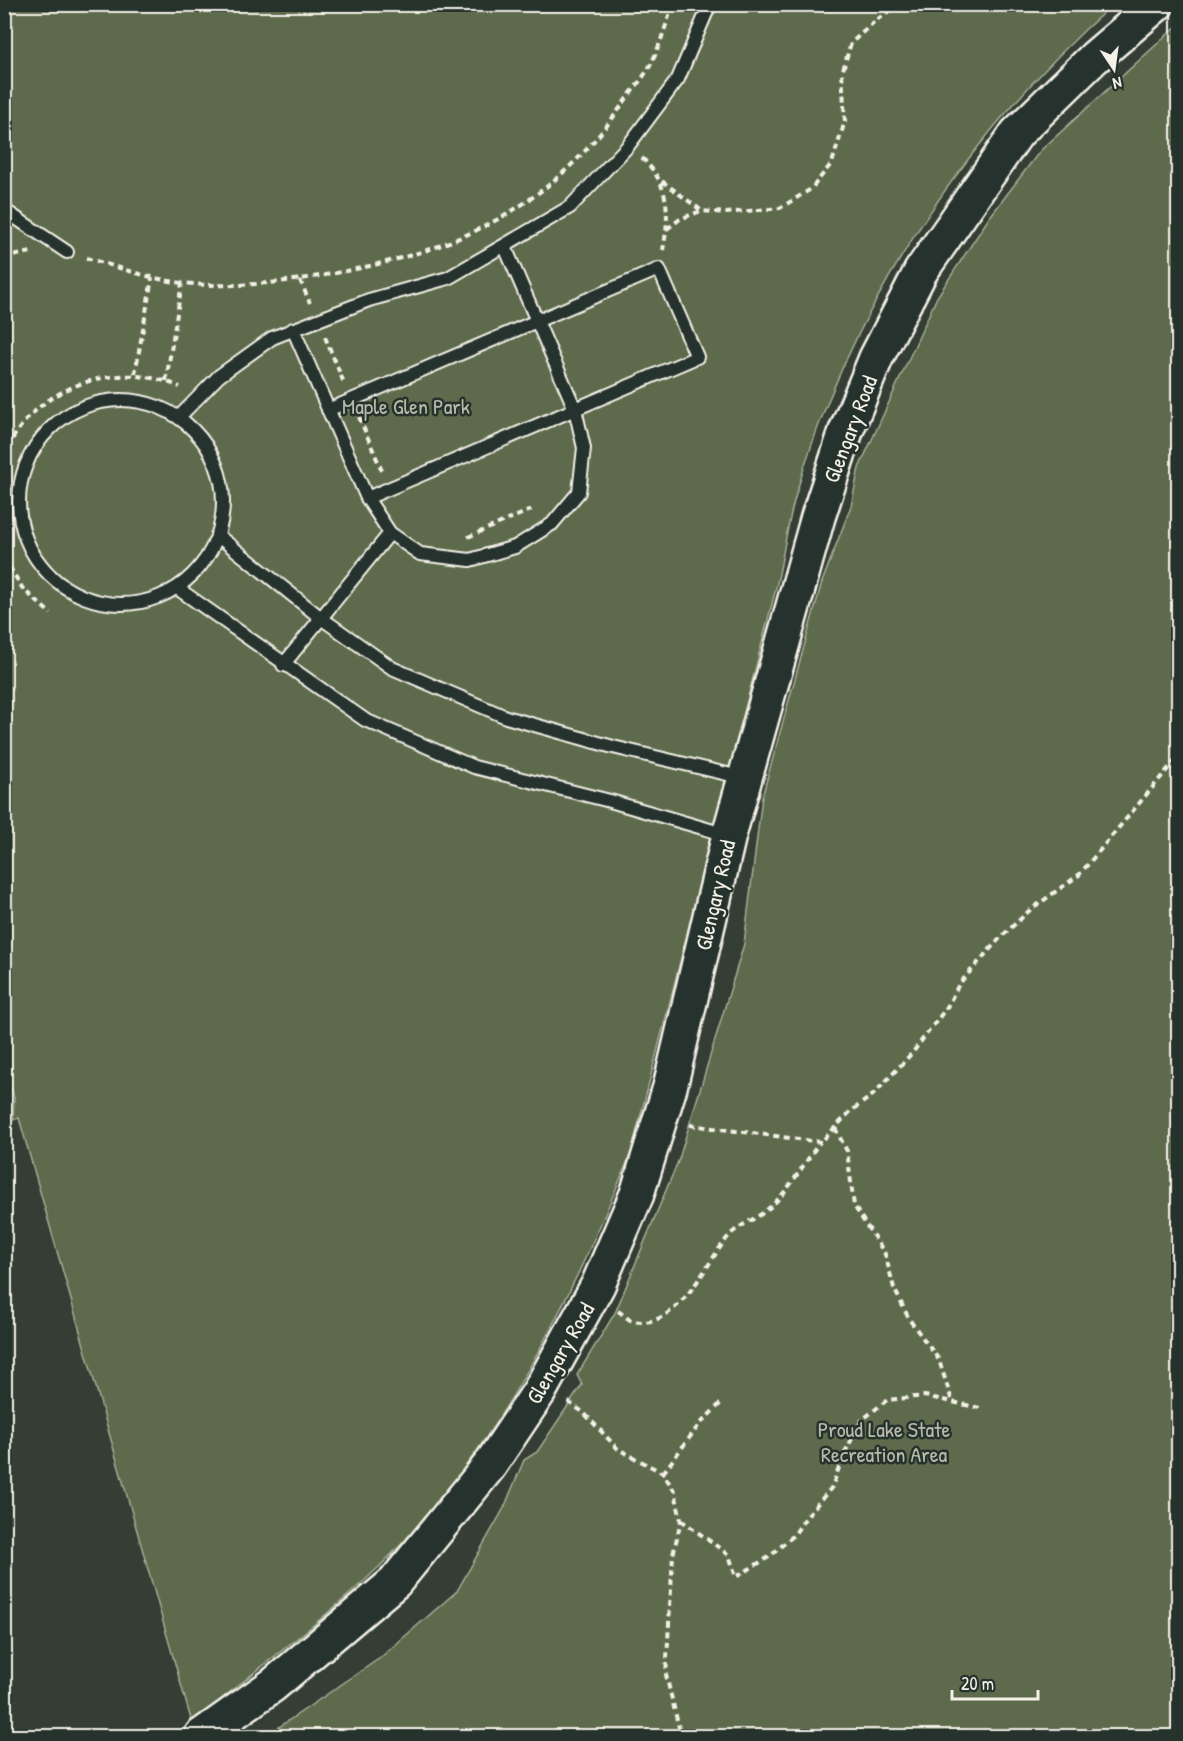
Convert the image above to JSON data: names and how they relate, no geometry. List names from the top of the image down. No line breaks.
{"streets":{"street":["Glengary Road"]},"parks":["Maple Glen Park","Proud Lake State Recreation Area"],"scale_bar":"20 m","north":"bottom"}
